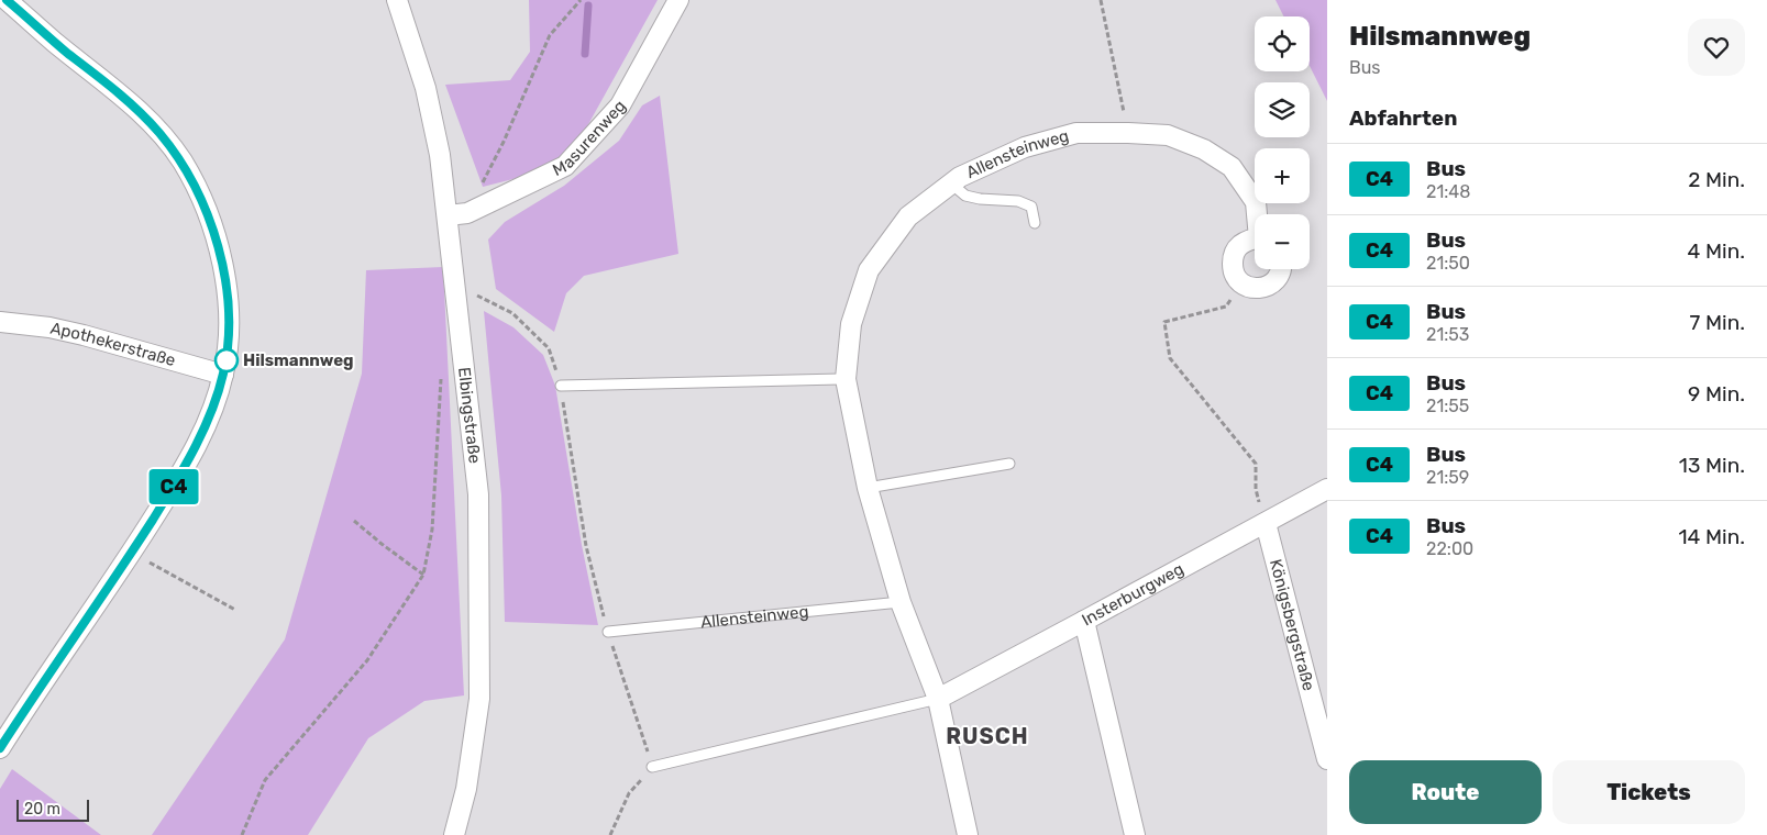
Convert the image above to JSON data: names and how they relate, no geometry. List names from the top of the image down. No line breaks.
{"streets":{"street":["Masurenweg","Allensteinweg","Apothekerstraße","Elbingstraße","Insterburgweg","Königsbergstraße"]},"crossings":[["Masurenweg","Elbingstraße"],["Allensteinweg","Insterburgweg"],["Insterburgweg","Königsbergstraße"]],"districts":["RUSCH"],"places":["Hilsmannweg"],"lines":["bus line C4"],"scale_bar":"20 m","page":{"on_map":"C4","heading":[["Hilsmannweg","Bus"],"Abfahrten"],"map_buttons":["+","−"],"list":[{"mark":"C4","name":"Bus","note":"21:48","value":"2 Min."},{"mark":"C4","name":"Bus","note":"21:50","value":"4 Min."},{"mark":"C4","name":"Bus","note":"21:53","value":"7 Min."},{"mark":"C4","name":"Bus","note":"21:55","value":"9 Min."},{"mark":"C4","name":"Bus","note":"21:59","value":"13 Min."},{"mark":"C4","name":"Bus","note":"22:00","value":"14 Min."}],"buttons":["Route","Tickets"],"scale":"20 m"}}
